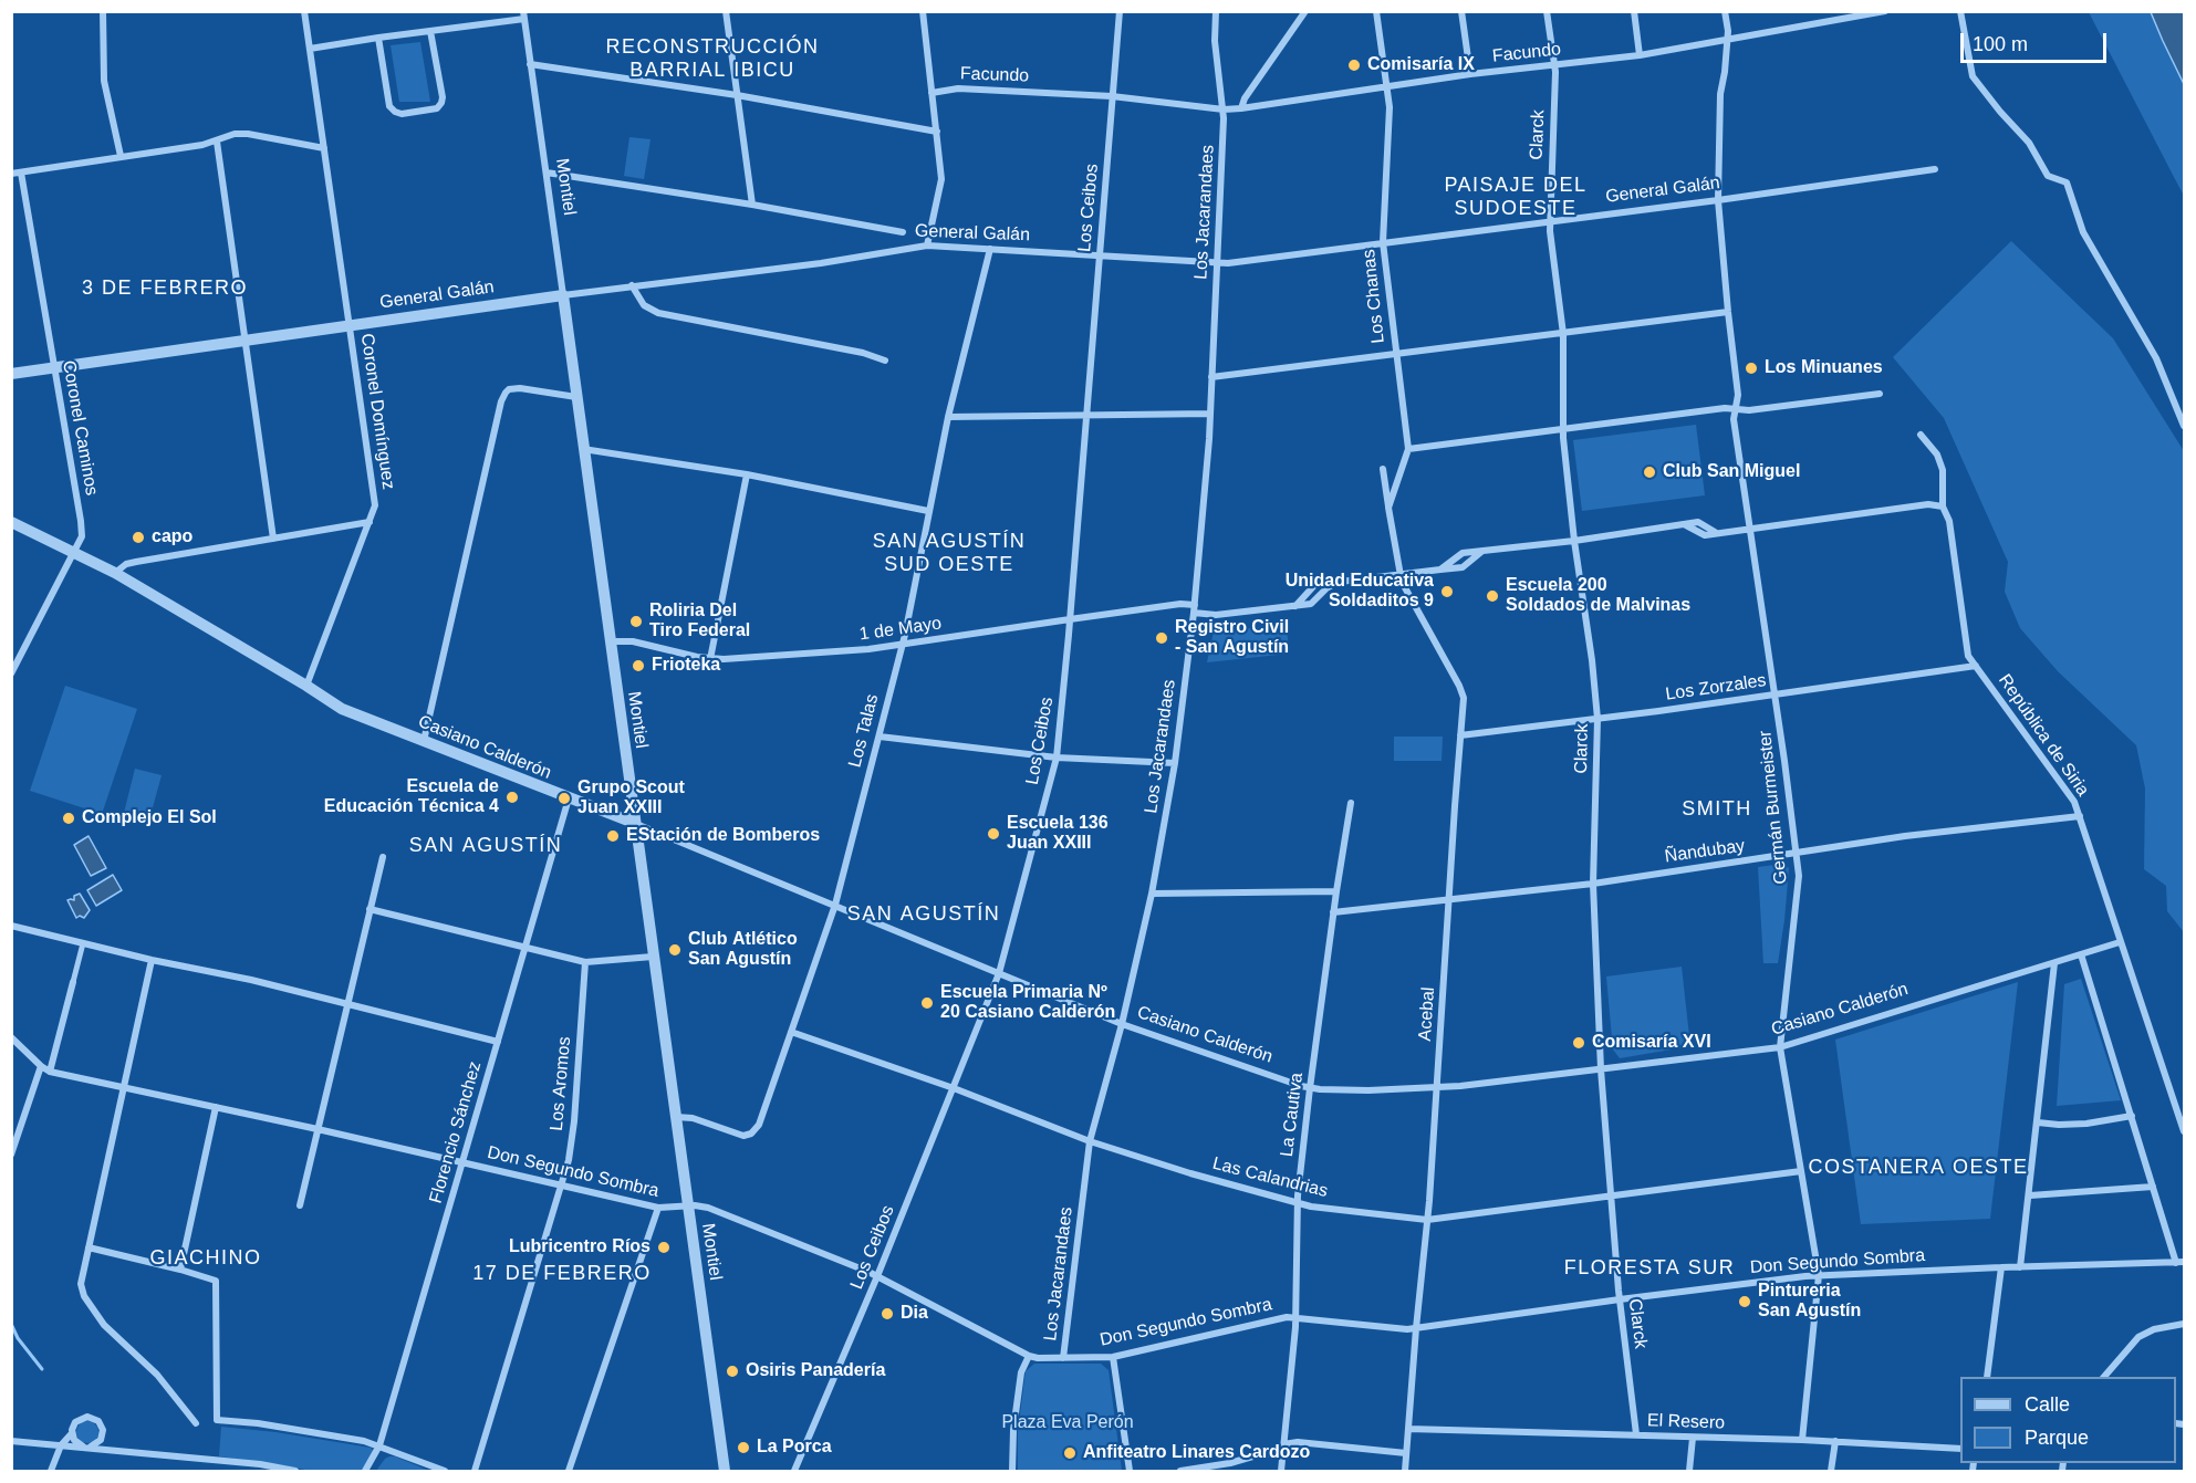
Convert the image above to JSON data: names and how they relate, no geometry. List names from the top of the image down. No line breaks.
{"streets":{"street":["Facundo","Clarck","Montiel","General Galán","Los Ceibos","Los Jacarandaes","Los Chanas","Coronel Domínguez","Coronel Caminos","1 de Mayo","Los Zorzales","Los Talas","República de Siria","Casiano Calderón","Germán Burmeister","Ñandubay","Acebal","Los Aromos","La Cautiva","Florencio Sánchez","Don Segundo Sombra","Las Calandrias","El Resero"]},"crossings":[["Facundo","Clarck"],["Facundo","Los Ceibos"],["Facundo","Los Jacarandaes"],["Facundo","Los Chanas"],["Clarck","General Galán"],["Clarck","Los Zorzales"],["Clarck","Casiano Calderón"],["Clarck","Ñandubay"],["Clarck","Don Segundo Sombra"],["Clarck","Las Calandrias"],["Clarck","El Resero"],["Montiel","General Galán"],["Montiel","1 de Mayo"],["Montiel","Los Talas"],["Montiel","Casiano Calderón"],["Montiel","Don Segundo Sombra"],["General Galán","Los Ceibos"],["General Galán","Los Jacarandaes"],["General Galán","Los Chanas"],["General Galán","Coronel Domínguez"],["General Galán","Coronel Caminos"],["General Galán","Los Talas"],["Los Ceibos","1 de Mayo"],["Los Ceibos","Casiano Calderón"],["Los Ceibos","Don Segundo Sombra"],["Los Ceibos","Las Calandrias"],["Los Jacarandaes","1 de Mayo"],["Los Jacarandaes","Casiano Calderón"],["Los Jacarandaes","Don Segundo Sombra"],["Los Jacarandaes","Las Calandrias"],["Los Chanas","Acebal"],["Coronel Domínguez","Casiano Calderón"],["Coronel Caminos","Casiano Calderón"],["1 de Mayo","Los Talas"],["Los Zorzales","República de Siria"],["Los Zorzales","Germán Burmeister"],["Los Zorzales","Acebal"],["Los Talas","Casiano Calderón"],["Los Talas","Las Calandrias"],["República de Siria","Casiano Calderón"],["República de Siria","Ñandubay"],["Casiano Calderón","Germán Burmeister"],["Casiano Calderón","Acebal"],["Casiano Calderón","La Cautiva"],["Casiano Calderón","Florencio Sánchez"],["Germán Burmeister","Ñandubay"],["Germán Burmeister","Don Segundo Sombra"],["Germán Burmeister","Las Calandrias"],["Germán Burmeister","El Resero"],["Ñandubay","Acebal"],["Ñandubay","La Cautiva"],["Acebal","Don Segundo Sombra"],["Acebal","Las Calandrias"],["Acebal","El Resero"],["Los Aromos","Don Segundo Sombra"],["La Cautiva","Don Segundo Sombra"],["La Cautiva","Las Calandrias"],["Florencio Sánchez","Don Segundo Sombra"]],"districts":["RECONSTRUCCIÓN BARRIAL IBICU","PAISAJE DEL SUDOESTE","3 DE FEBRERO","SAN AGUSTÍN SUD OESTE","SMITH","SAN AGUSTÍN","SAN AGUSTÍN","COSTANERA OESTE","GIACHINO","FLORESTA SUR","17 DE FEBRERO"],"parks":["Plaza Eva Perón"],"places":["Comisaría IX","Los Minuanes","Club San Miguel","capo","Unidad Educativa Soldaditos 9","Escuela 200 Soldados de Malvinas","Roliria Del Tiro Federal","Registro Civil - San Agustín","Frioteka","Escuela de Educación Técnica 4","Grupo Scout Juan XXIII","Complejo El Sol","Escuela 136 Juan XXIII","EStación de Bomberos","Club Atlético San Agustín","Escuela Primaria Nº 20 Casiano Calderón","Comisaría XVI","Lubricentro Ríos","Pintureria San Agustín","Dia","Osiris Panadería","La Porca","Anfiteatro Linares Cardozo"],"legend":["Calle","Parque"],"scale_bar":"100 m"}
